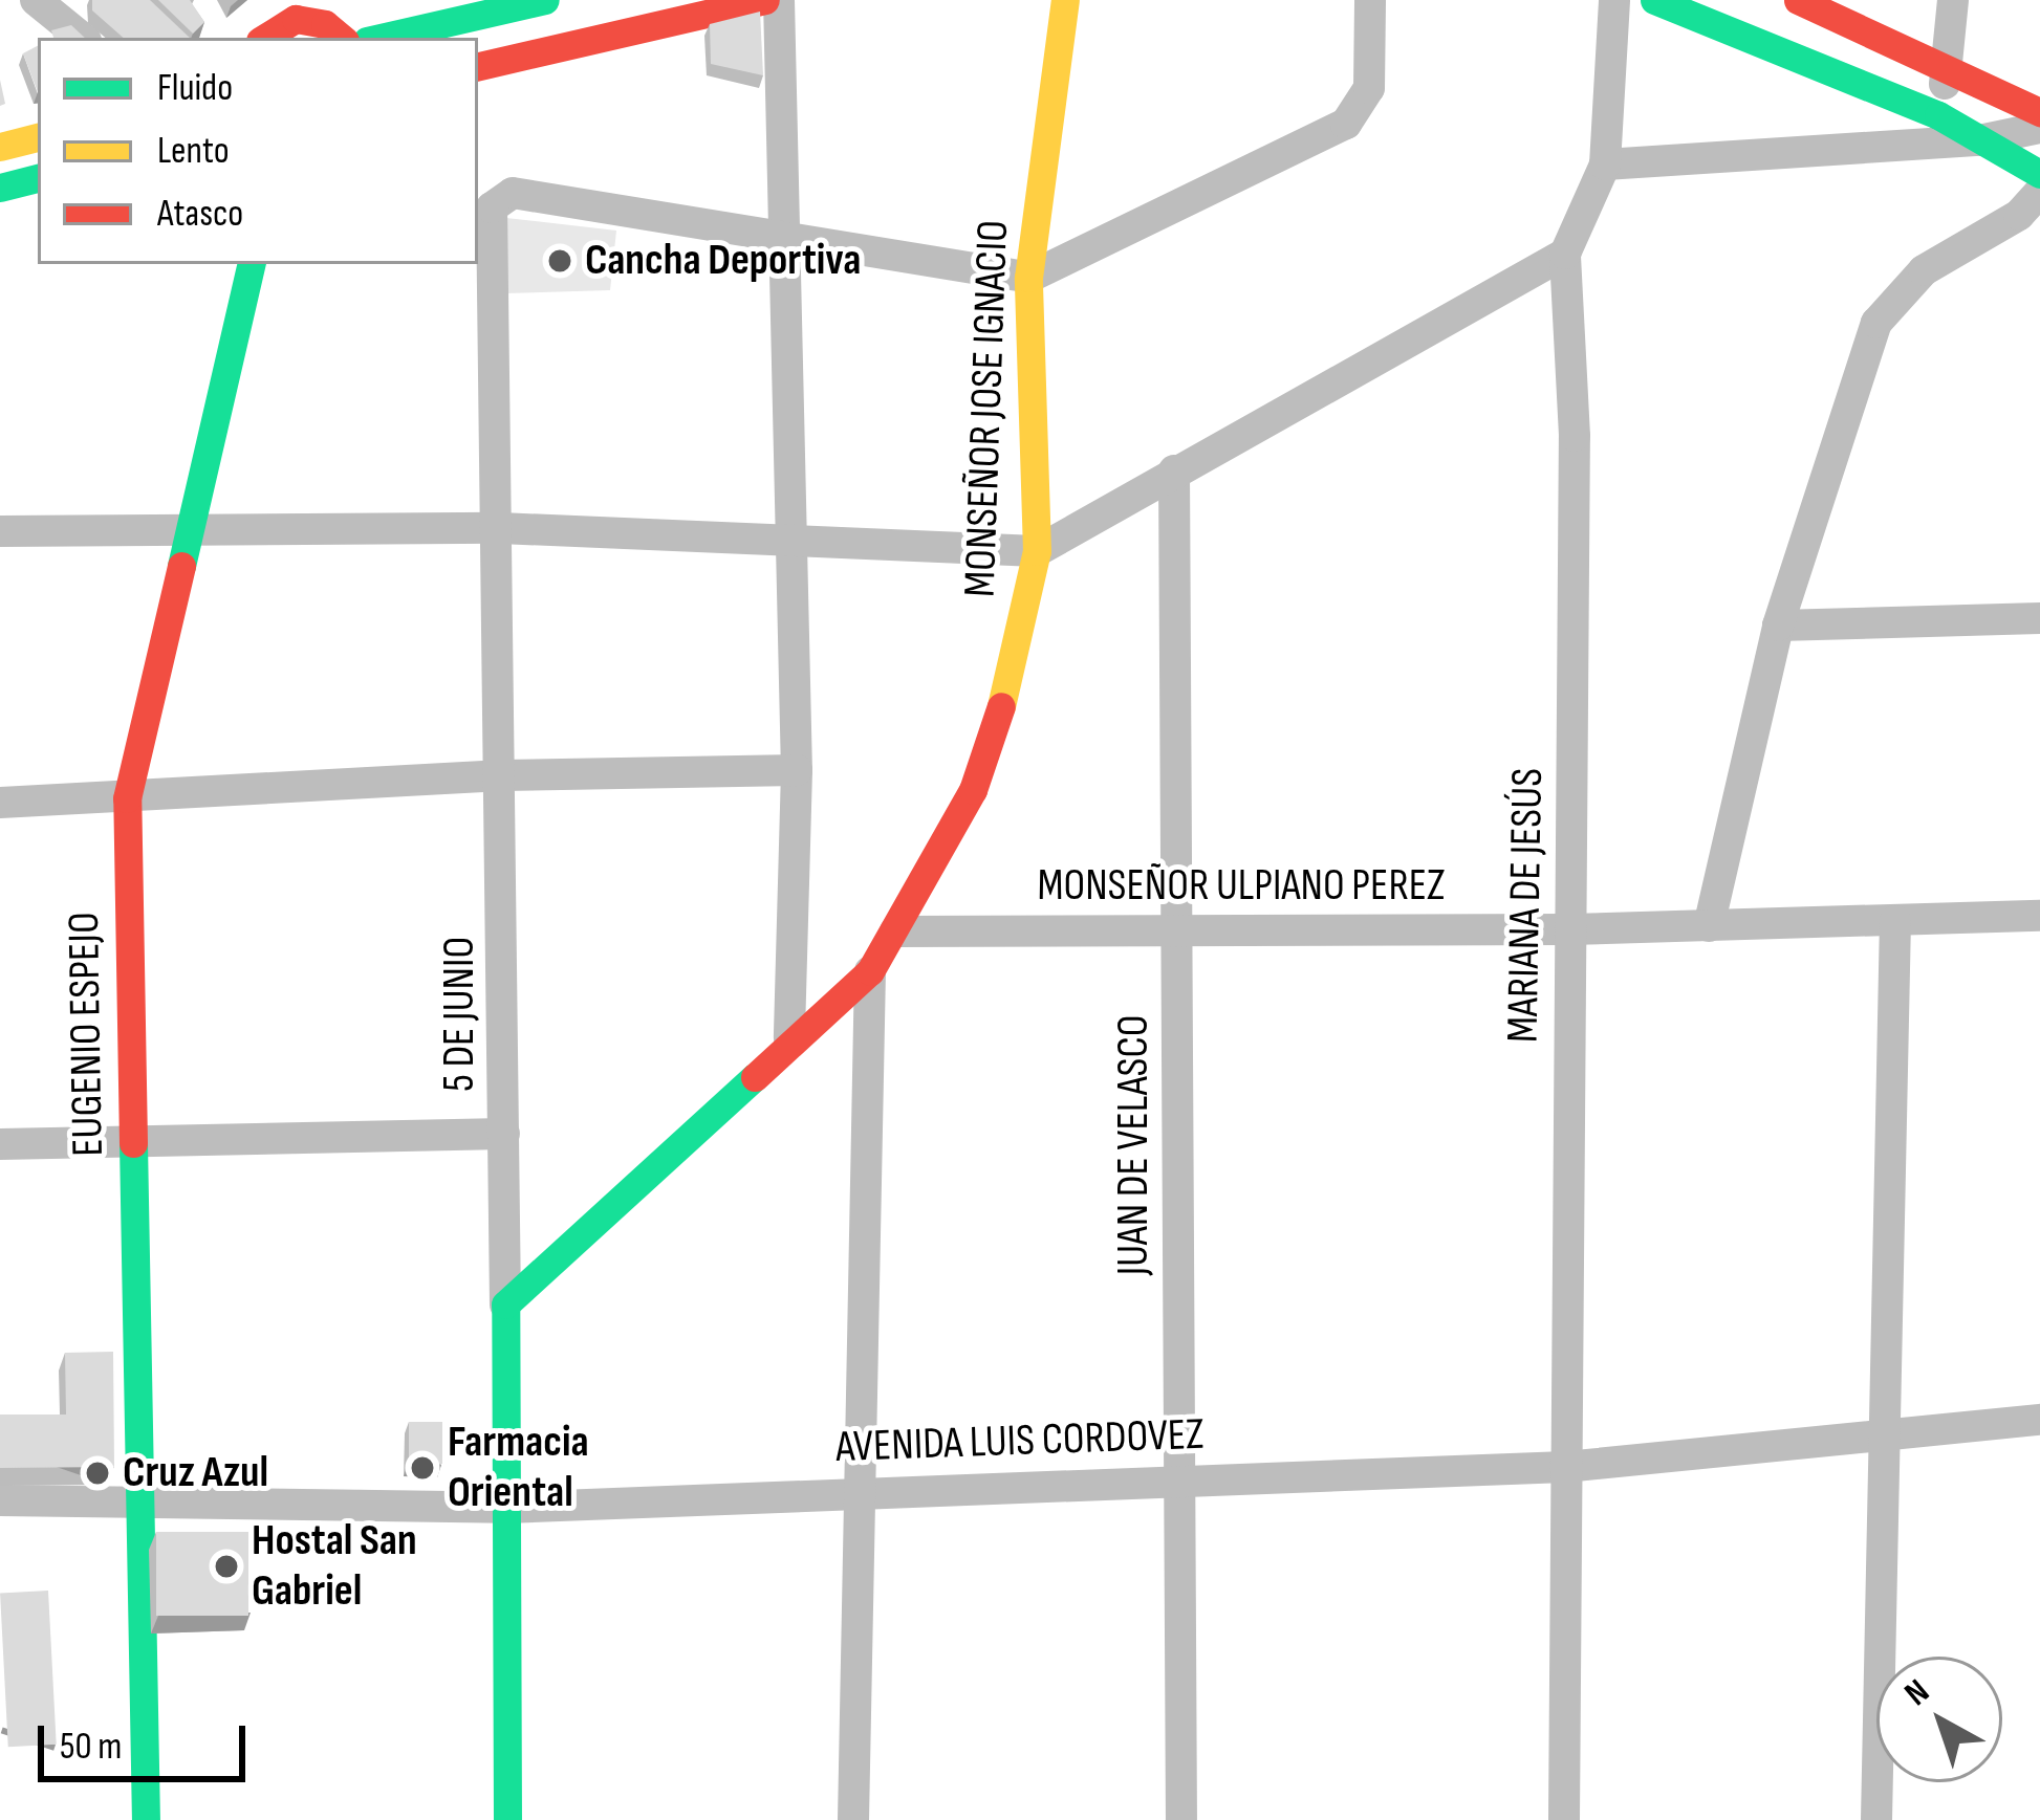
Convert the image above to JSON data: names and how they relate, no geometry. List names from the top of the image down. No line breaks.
{"streets":{"street":["MONSEÑOR JOSE IGNACIO","MONSEÑOR ULPIANO PEREZ","MARIANA DE JESÚS","5 DE JUNIO","EUGENIO ESPEJO","JUAN DE VELASCO","AVENIDA LUIS CORDOVEZ"]},"crossings":[["MONSEÑOR JOSE IGNACIO","MONSEÑOR ULPIANO PEREZ"],["MONSEÑOR JOSE IGNACIO","5 DE JUNIO"],["MONSEÑOR ULPIANO PEREZ","MARIANA DE JESÚS"],["MONSEÑOR ULPIANO PEREZ","JUAN DE VELASCO"],["MARIANA DE JESÚS","AVENIDA LUIS CORDOVEZ"],["5 DE JUNIO","AVENIDA LUIS CORDOVEZ"],["EUGENIO ESPEJO","AVENIDA LUIS CORDOVEZ"],["JUAN DE VELASCO","AVENIDA LUIS CORDOVEZ"]],"places":["Cancha Deportiva","Farmacia Oriental","Cruz Azul","Hostal San Gabriel"],"legend":["Fluido","Lento","Atasco"],"scale_bar":"50 m","north":"top left"}
